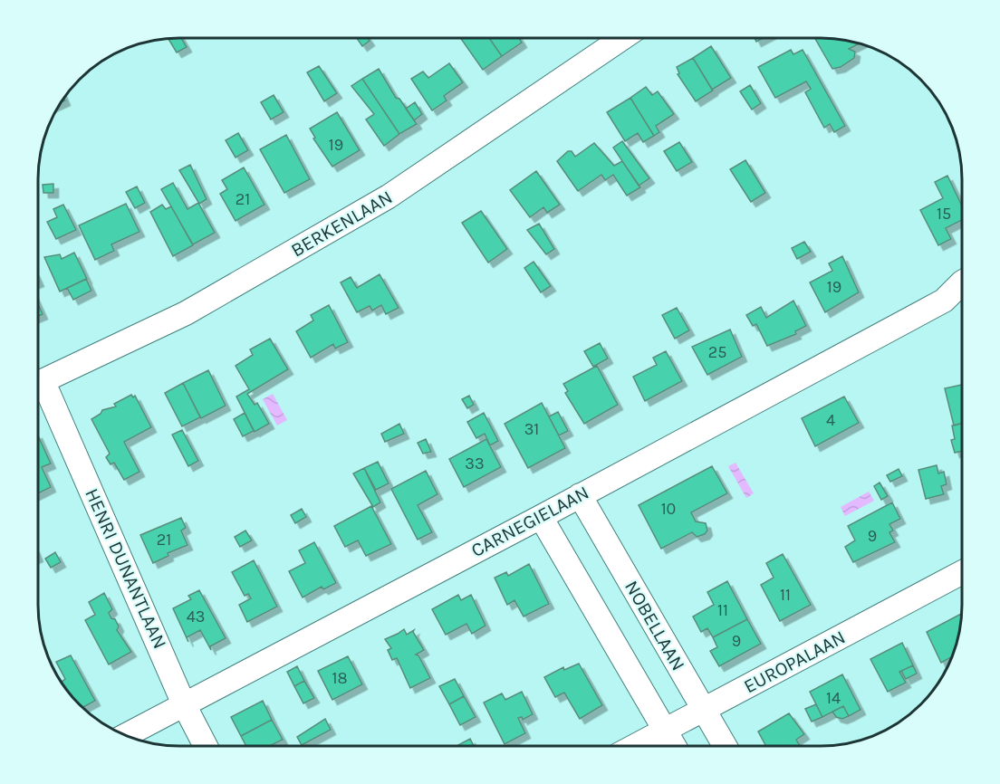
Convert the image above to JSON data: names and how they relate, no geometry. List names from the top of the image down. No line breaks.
{"streets":{"street":["BERKENLAAN","CARNEGIELAAN","HENRI DUNANTLAAN","NOBELLAAN","EUROPALAAN"]},"crossings":[["CARNEGIELAAN","HENRI DUNANTLAAN"],["CARNEGIELAAN","NOBELLAAN"],["NOBELLAAN","EUROPALAAN"]],"house_numbers":["19","21","15","19","25","4","31","33","10","9","21","11","11","43","9","18","14"]}
